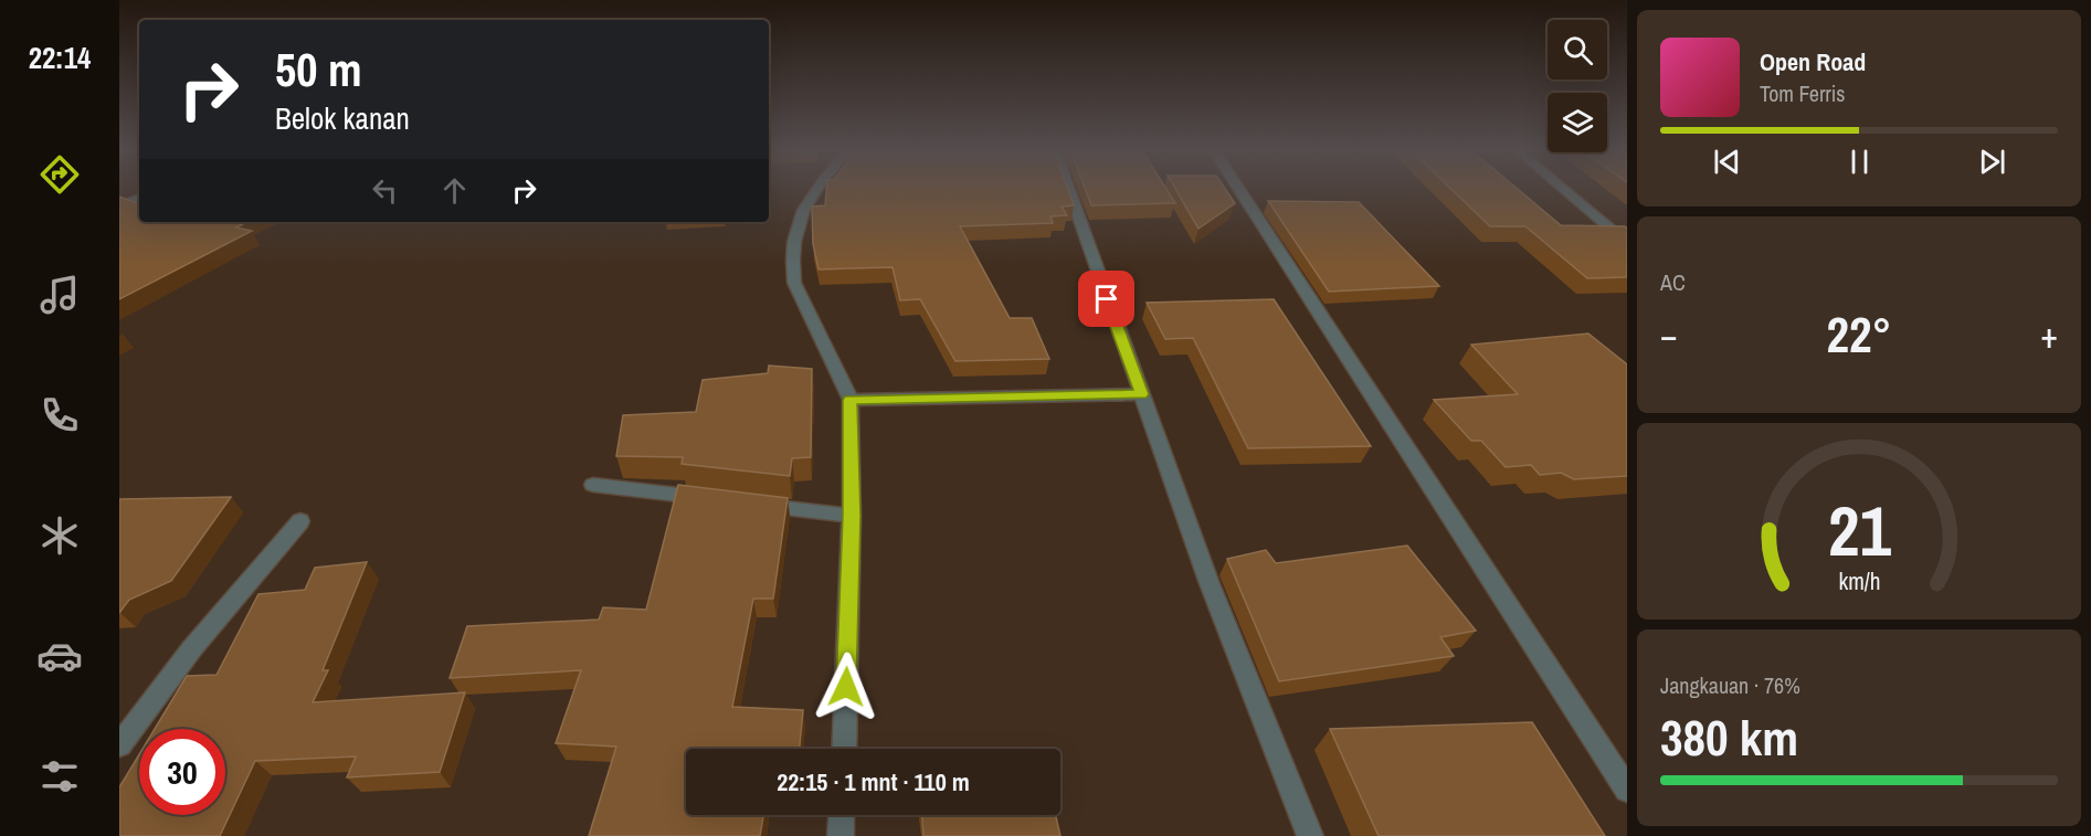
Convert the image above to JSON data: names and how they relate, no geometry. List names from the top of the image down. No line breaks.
{"page":{"tabs":"22:14","turn":["50 m","Belok kanan"],"song":["Open Road","Tom Ferris"],"tile":["AC",["Jangkauan · 76%","380 km"]],"heat":["−","22°","+"],"limit":"30","trip":"22:15 · 1 mnt · 110 m","gauge":["21","km/h"]}}
